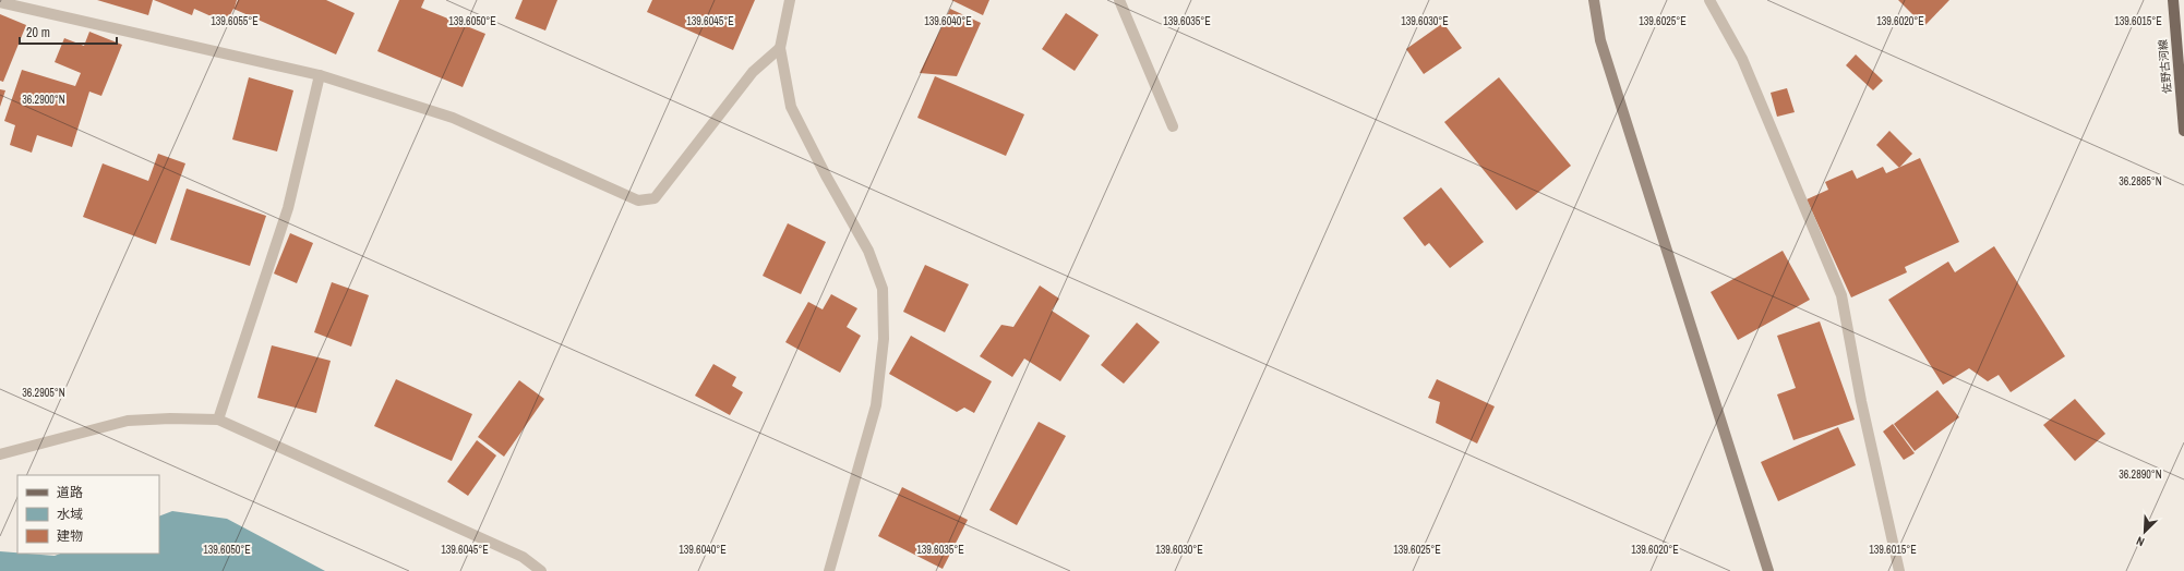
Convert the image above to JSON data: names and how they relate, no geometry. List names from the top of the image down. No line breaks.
{"streets":{"main road":["佐野古河線"]},"legend":["道路","水域","建物"],"scale_bar":"20 m","north":"bottom left","coordinates":["139.6055°E","139.6050°E","139.6045°E","139.6040°E","139.6035°E","139.6030°E","139.6025°E","139.6020°E","139.6015°E","36.2900°N","36.2885°N","36.2905°N","36.2890°N"]}
